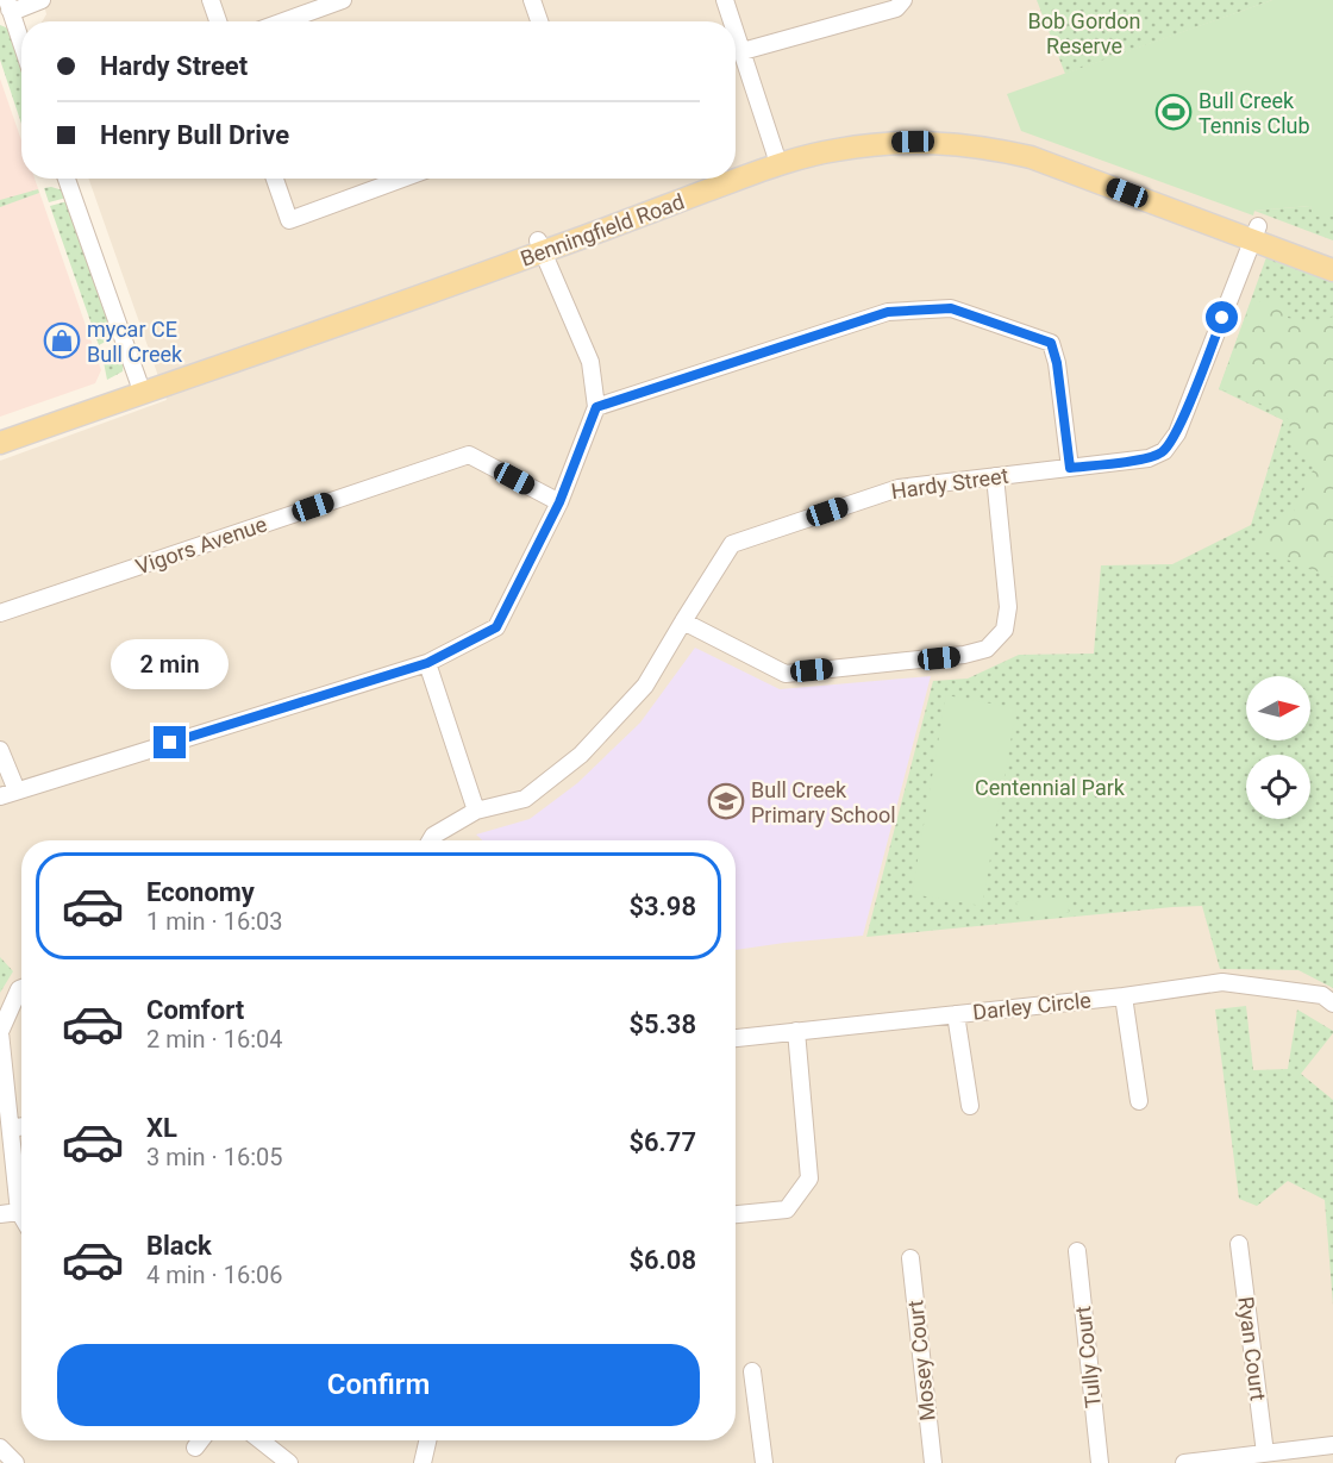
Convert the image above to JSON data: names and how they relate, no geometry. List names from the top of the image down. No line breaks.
{"streets":{"main road":["Benningfield Road"],"street":["Hardy Street","Vigors Avenue","Darley Circle","Ryan Court","Tully Court","Mosey Court"]},"crossings":[["Benningfield Road","Hardy Street"]],"parks":["Bob Gordon Reserve","Centennial Park"],"places":{"sports":["Bull Creek Tennis Club"],"shop":["mycar CE Bull Creek"],"school or university":["Bull Creek Primary School"]},"north":"right","page":{"banner":["Hardy Street","Henry Bull Drive"],"bubble":"2 min","list":[{"name":"Economy","note":"1 min · 16:03","value":"$3.98"},{"name":"Comfort","note":"2 min · 16:04","value":"$5.38"},{"name":"XL","note":"3 min · 16:05","value":"$6.77"},{"name":"Black","note":"4 min · 16:06","value":"$6.08"}],"buttons":"Confirm"}}
